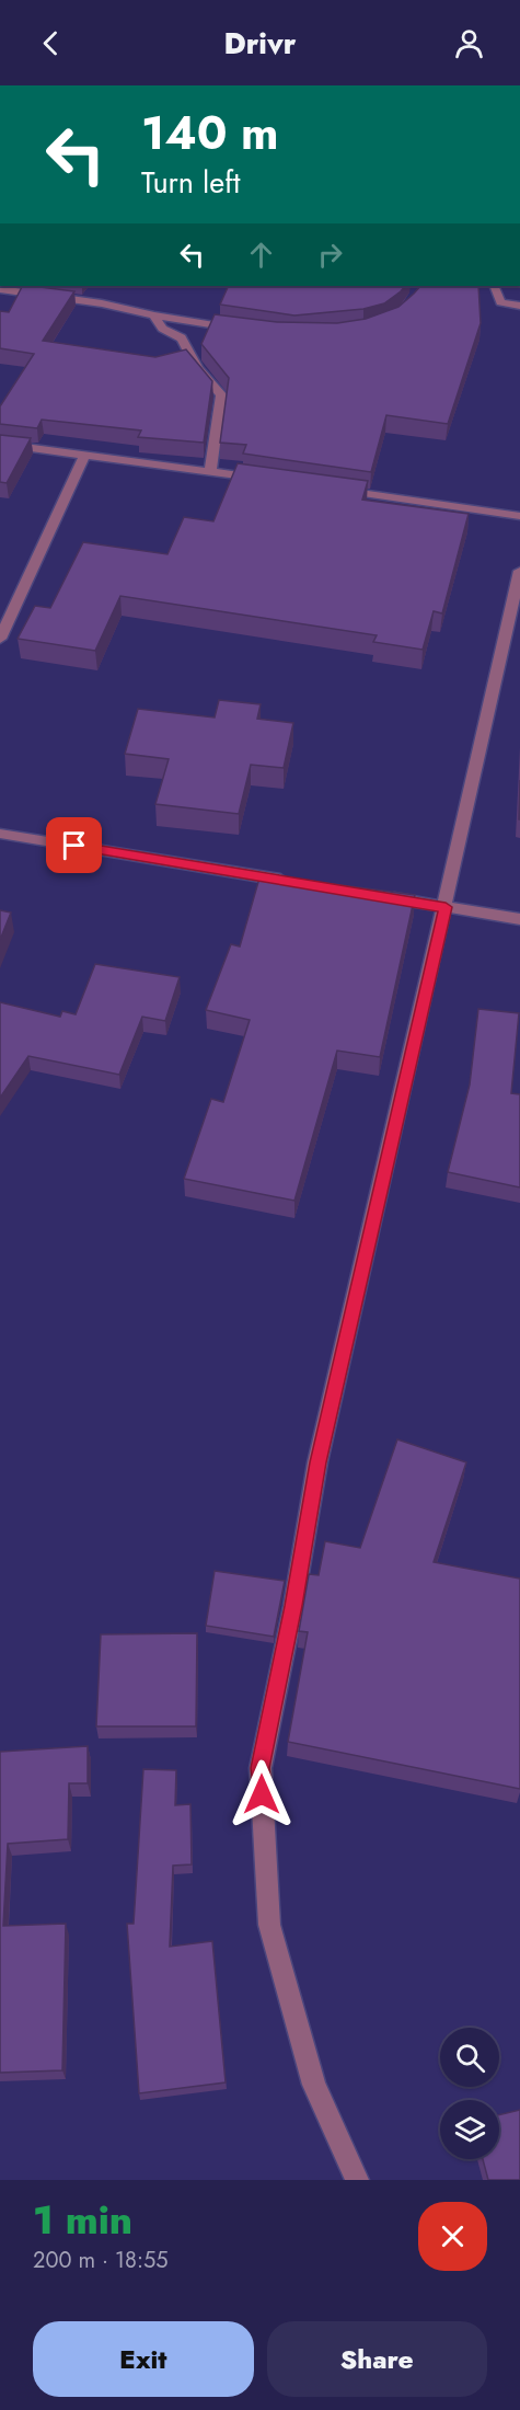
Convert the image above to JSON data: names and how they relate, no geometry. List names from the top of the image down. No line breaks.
{"page":{"header":"Drivr","turn":["140 m","Turn left"],"heading":["1 min","200 m · 18:55"],"buttons":["Exit","Share"]}}
